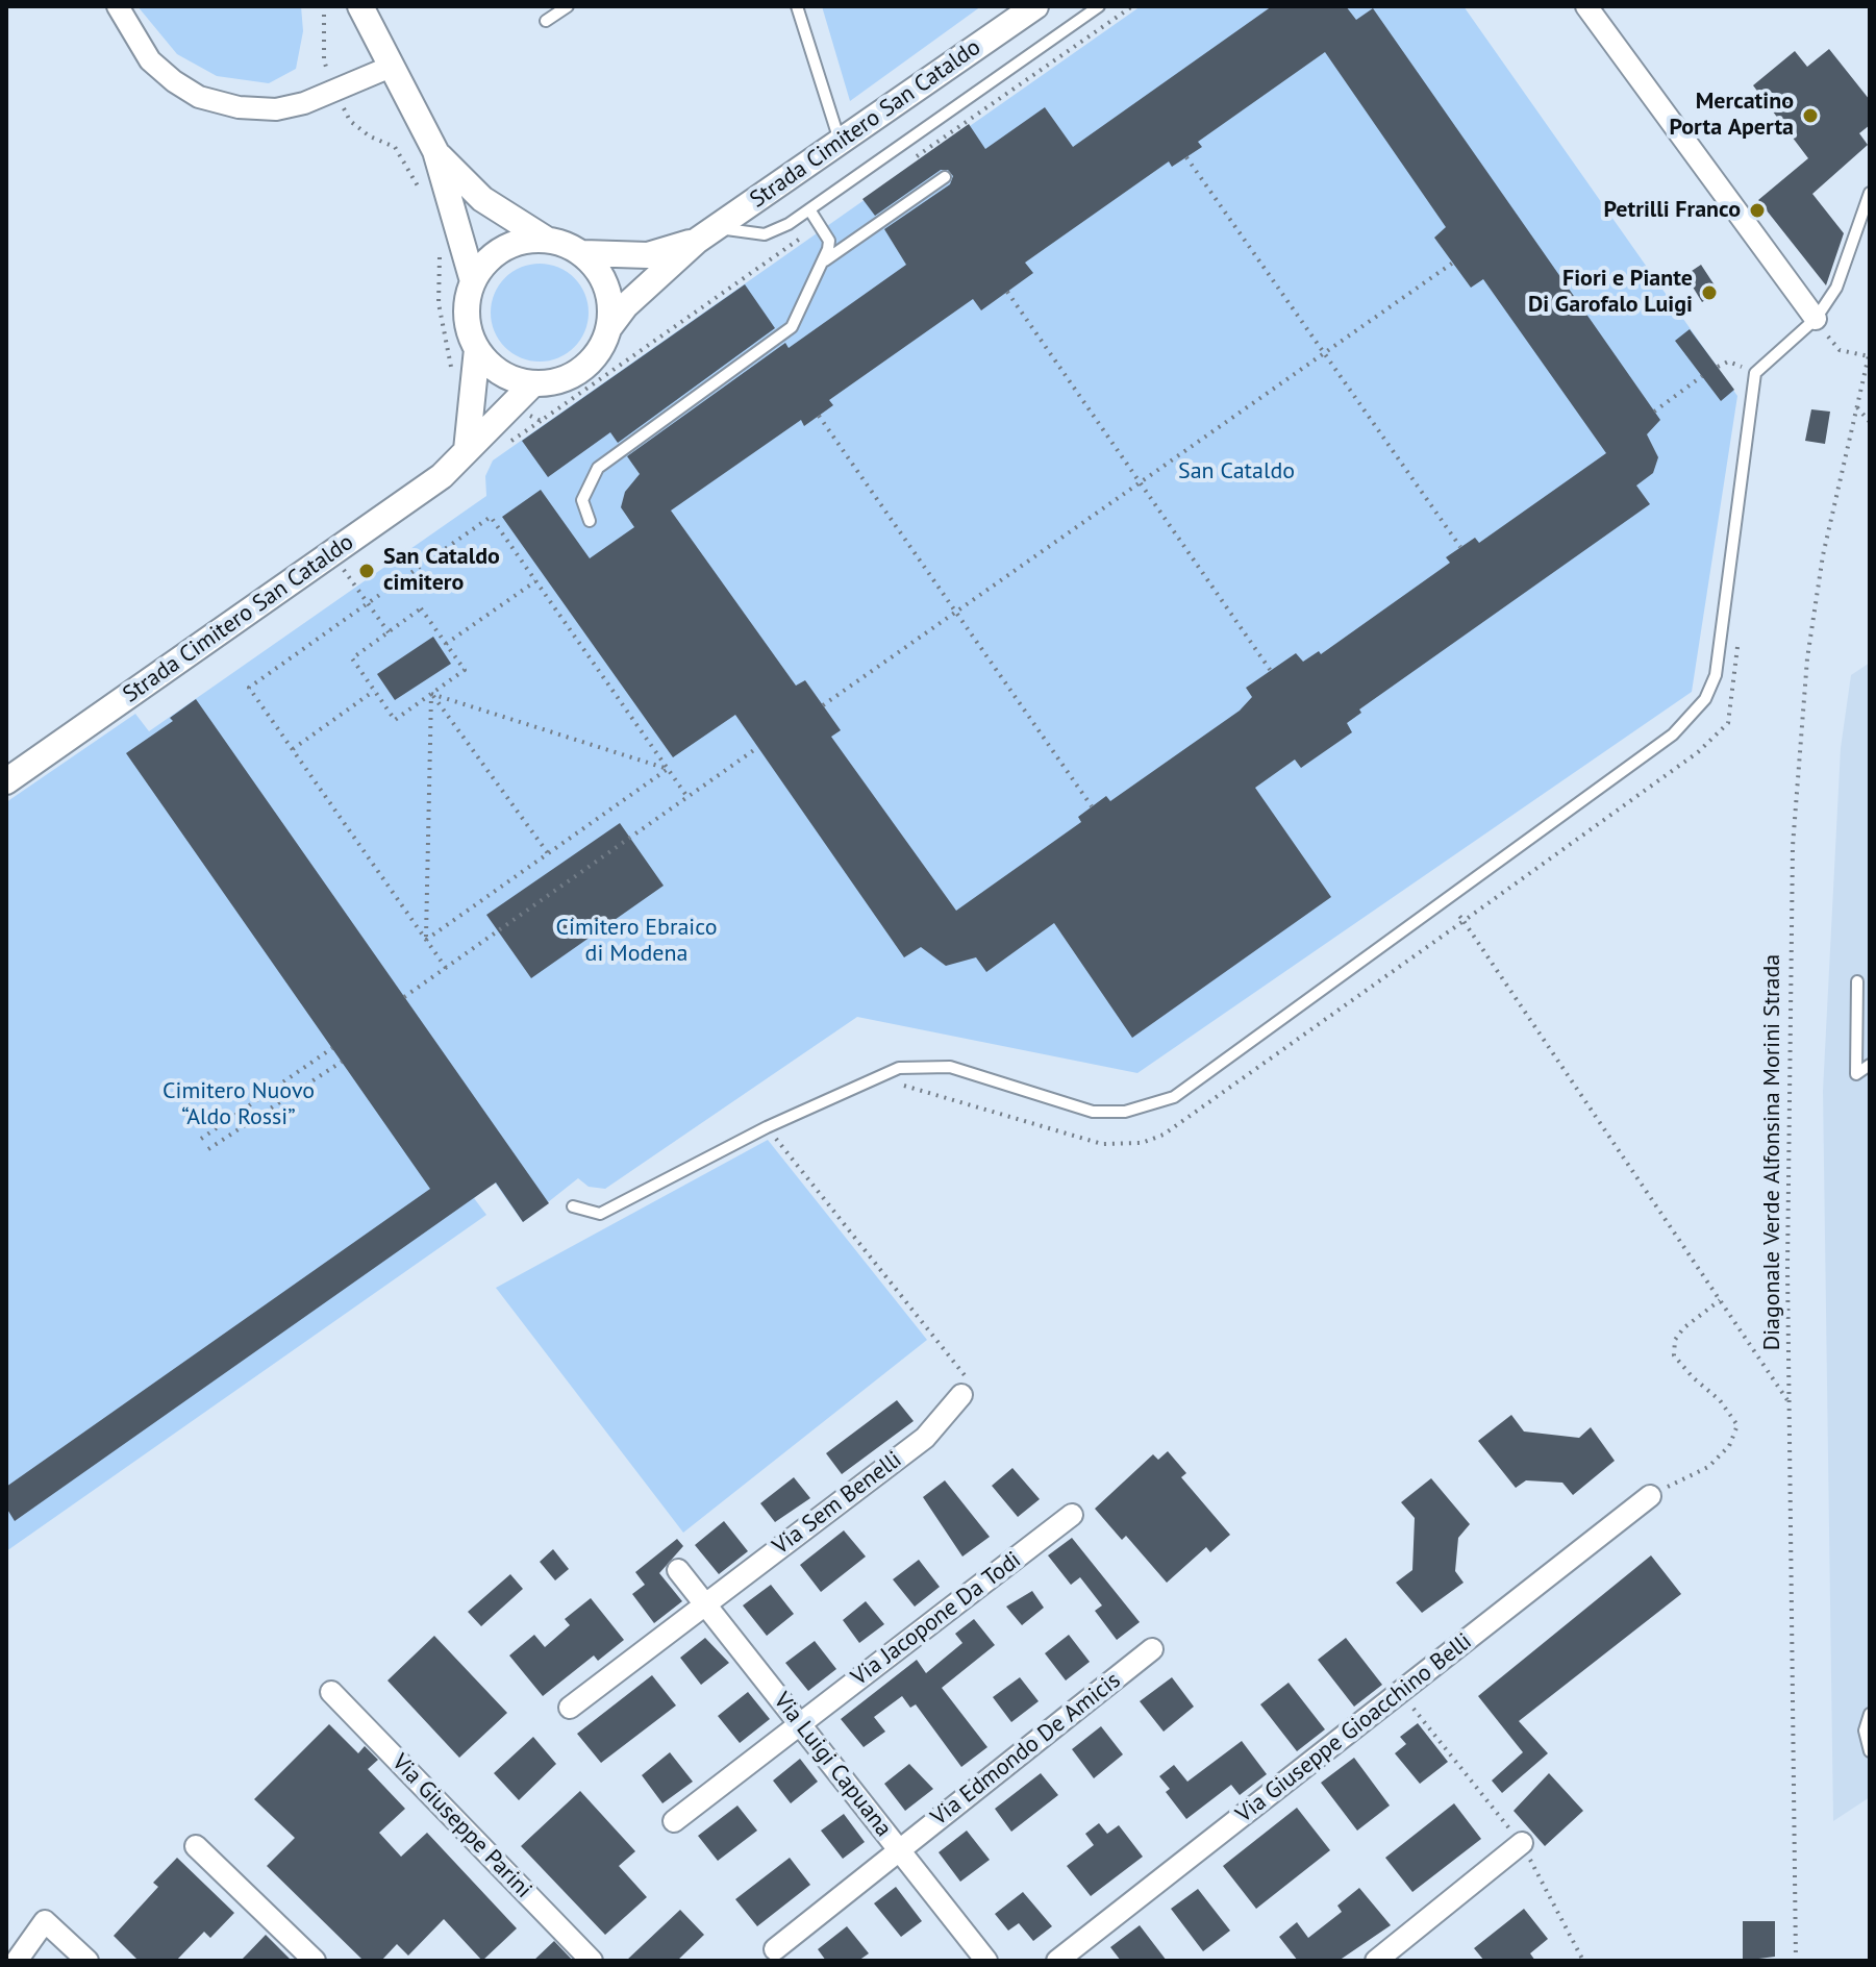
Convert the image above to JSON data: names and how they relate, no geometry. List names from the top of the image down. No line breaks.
{"streets":{"street":["Strada Cimitero San Cataldo","Via Sem Benelli","Via Jacopone Da Todi","Via Giuseppe Gioacchino Belli","Via Edmondo De Amicis","Via Luigi Capuana","Via Giuseppe Parini"],"path":["Diagonale Verde Alfonsina Morini Strada"]},"crossings":[["Via Sem Benelli","Via Luigi Capuana"],["Via Jacopone Da Todi","Via Luigi Capuana"],["Via Edmondo De Amicis","Via Luigi Capuana"]],"parks":["San Cataldo","Cimitero Ebraico di Modena","Cimitero Nuovo “Aldo Rossi”"],"places":["Mercatino Porta Aperta","Petrilli Franco","Fiori e Piante Di Garofalo Luigi","San Cataldo cimitero"]}
